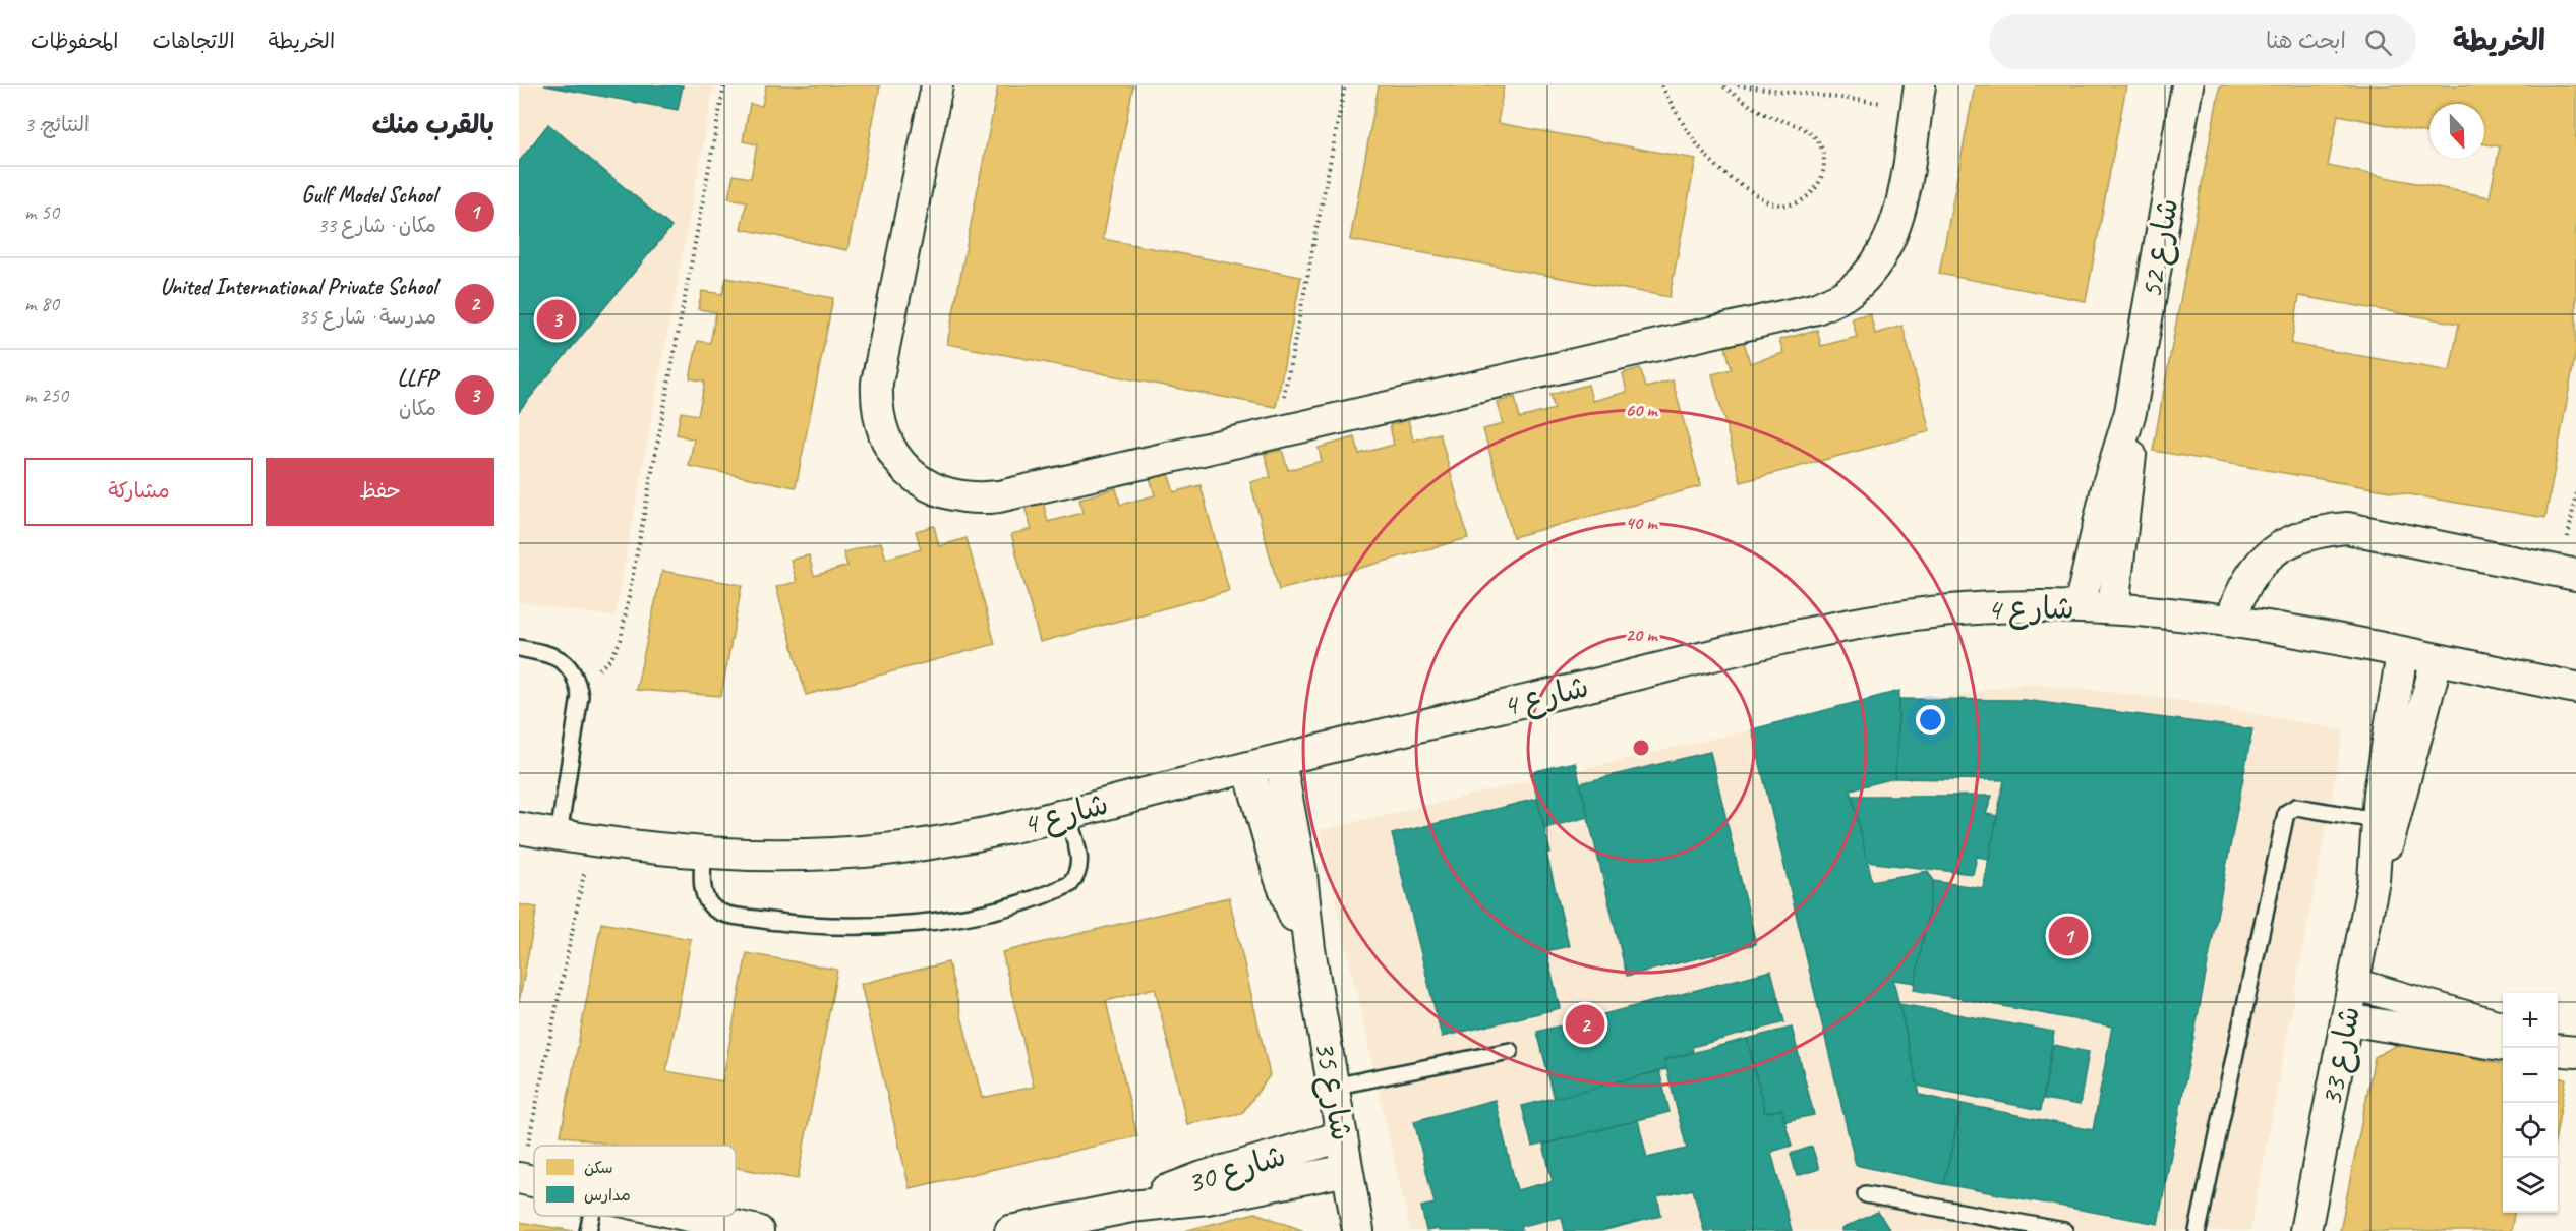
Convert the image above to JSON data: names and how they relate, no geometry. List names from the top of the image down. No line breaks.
{"streets":{"street":["شارع 52","شارع 4","شارع 33","شارع 35","شارع 30"]},"crossings":[["شارع 52","شارع 4"],["شارع 4","شارع 33"],["شارع 4","شارع 35"],["شارع 35","شارع 30"]],"legend":["سكن","مدارس"],"north":"bottom","page":{"header":"الخريطة","search":"ابحث هنا","nav":["الخريطة","الاتجاهات","المحفوظات"],"heading":["بالقرب منك","النتائج: 3"],"list":[{"mark":"1","name":"Gulf Model School","note":"مكان · شارع 33","value":"50 m"},{"mark":"2","name":"United International Private School","note":"مدرسة · شارع 35","value":"80 m"},{"mark":"3","name":"LLFP","note":"مكان","value":"250 m"}],"pins":["3","1","2"],"buttons":["حفظ","مشاركة"],"map_buttons":["+","−"]},"rings":["60 m","40 m","20 m"]}
